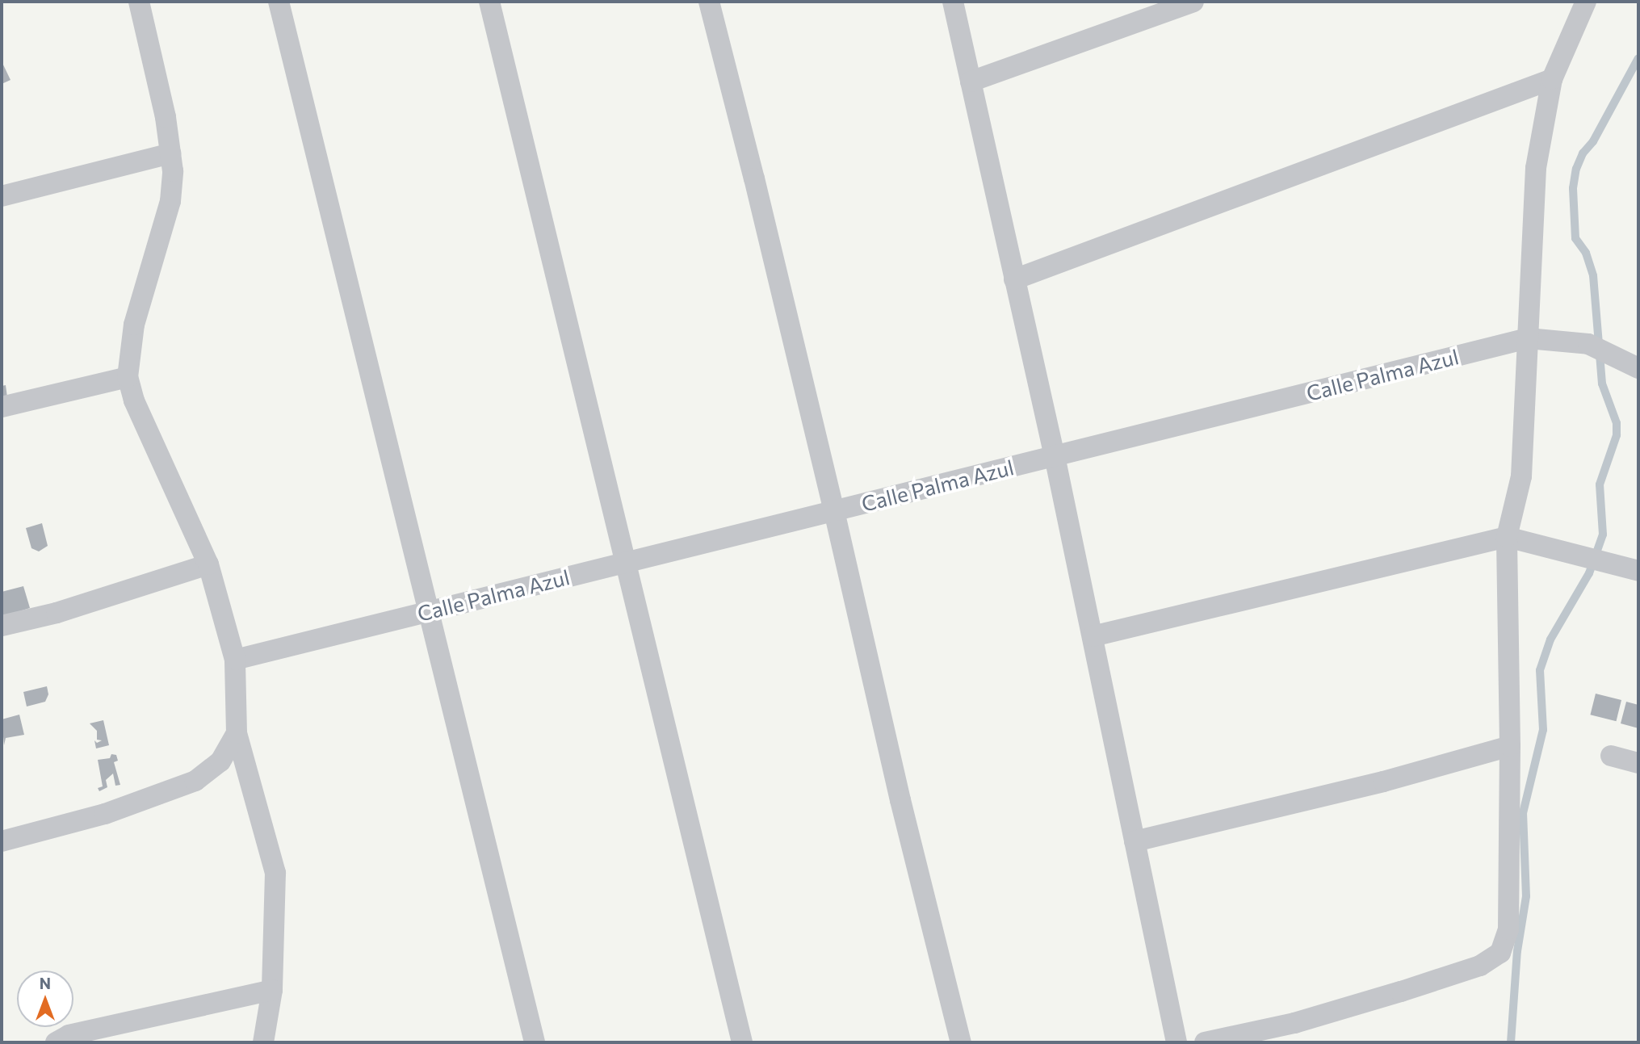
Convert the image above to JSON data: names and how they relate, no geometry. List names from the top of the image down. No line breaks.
{"streets":{"street":["Calle Palma Azul"]},"north":"top"}
